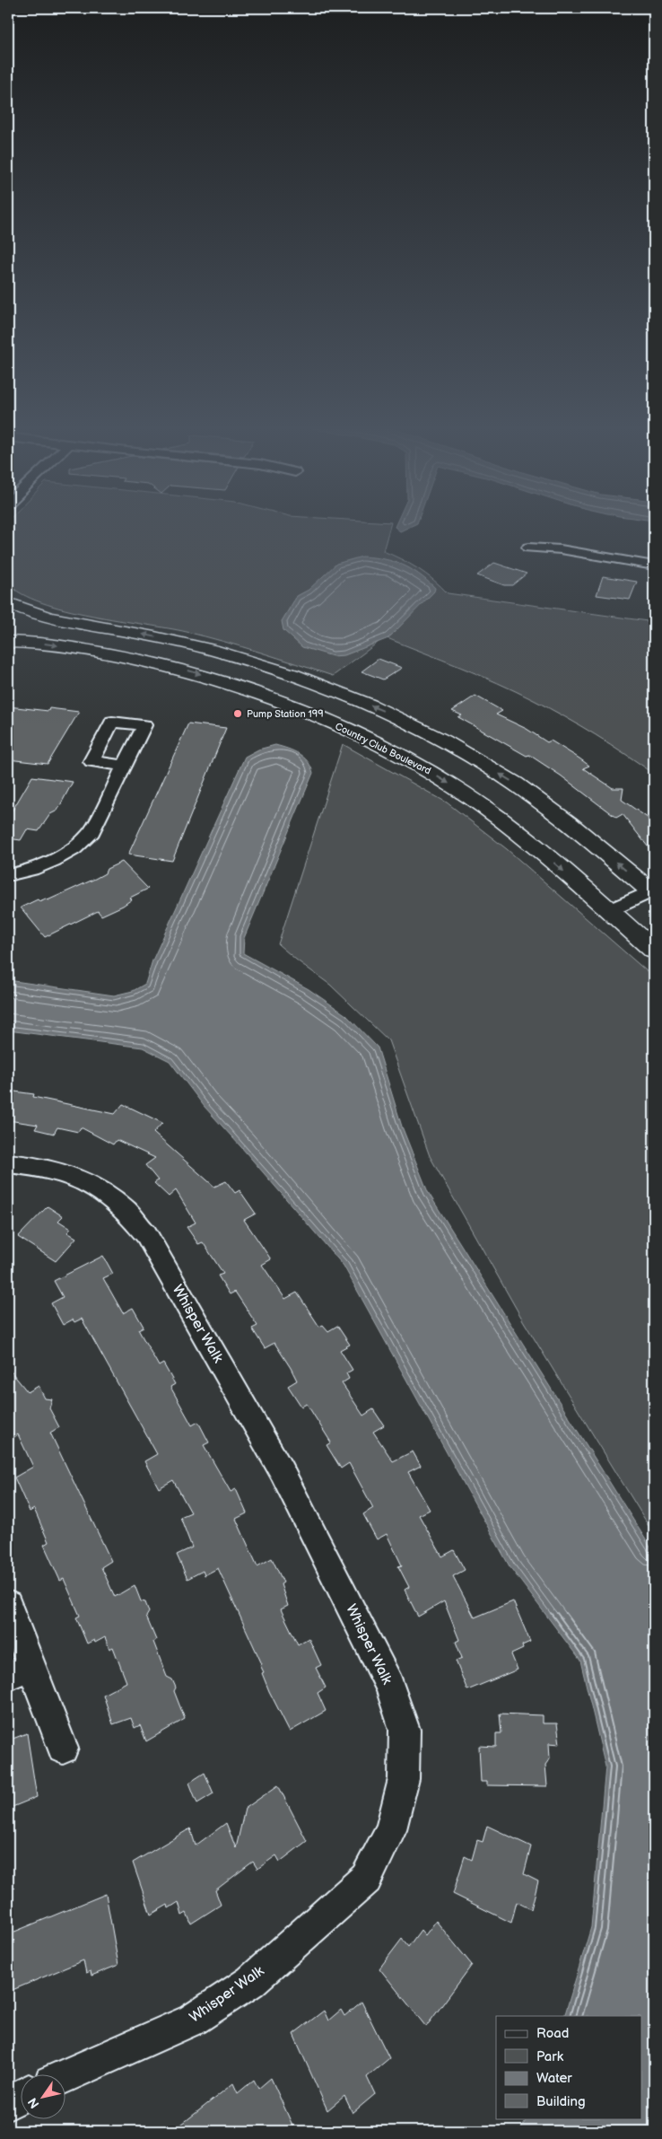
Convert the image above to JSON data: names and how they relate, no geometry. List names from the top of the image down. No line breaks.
{"streets":{"street":["Country Club Boulevard","Whisper Walk"]},"places":["Pump Station 199"],"legend":["Road","Park","Water","Building"],"north":"bottom left"}
